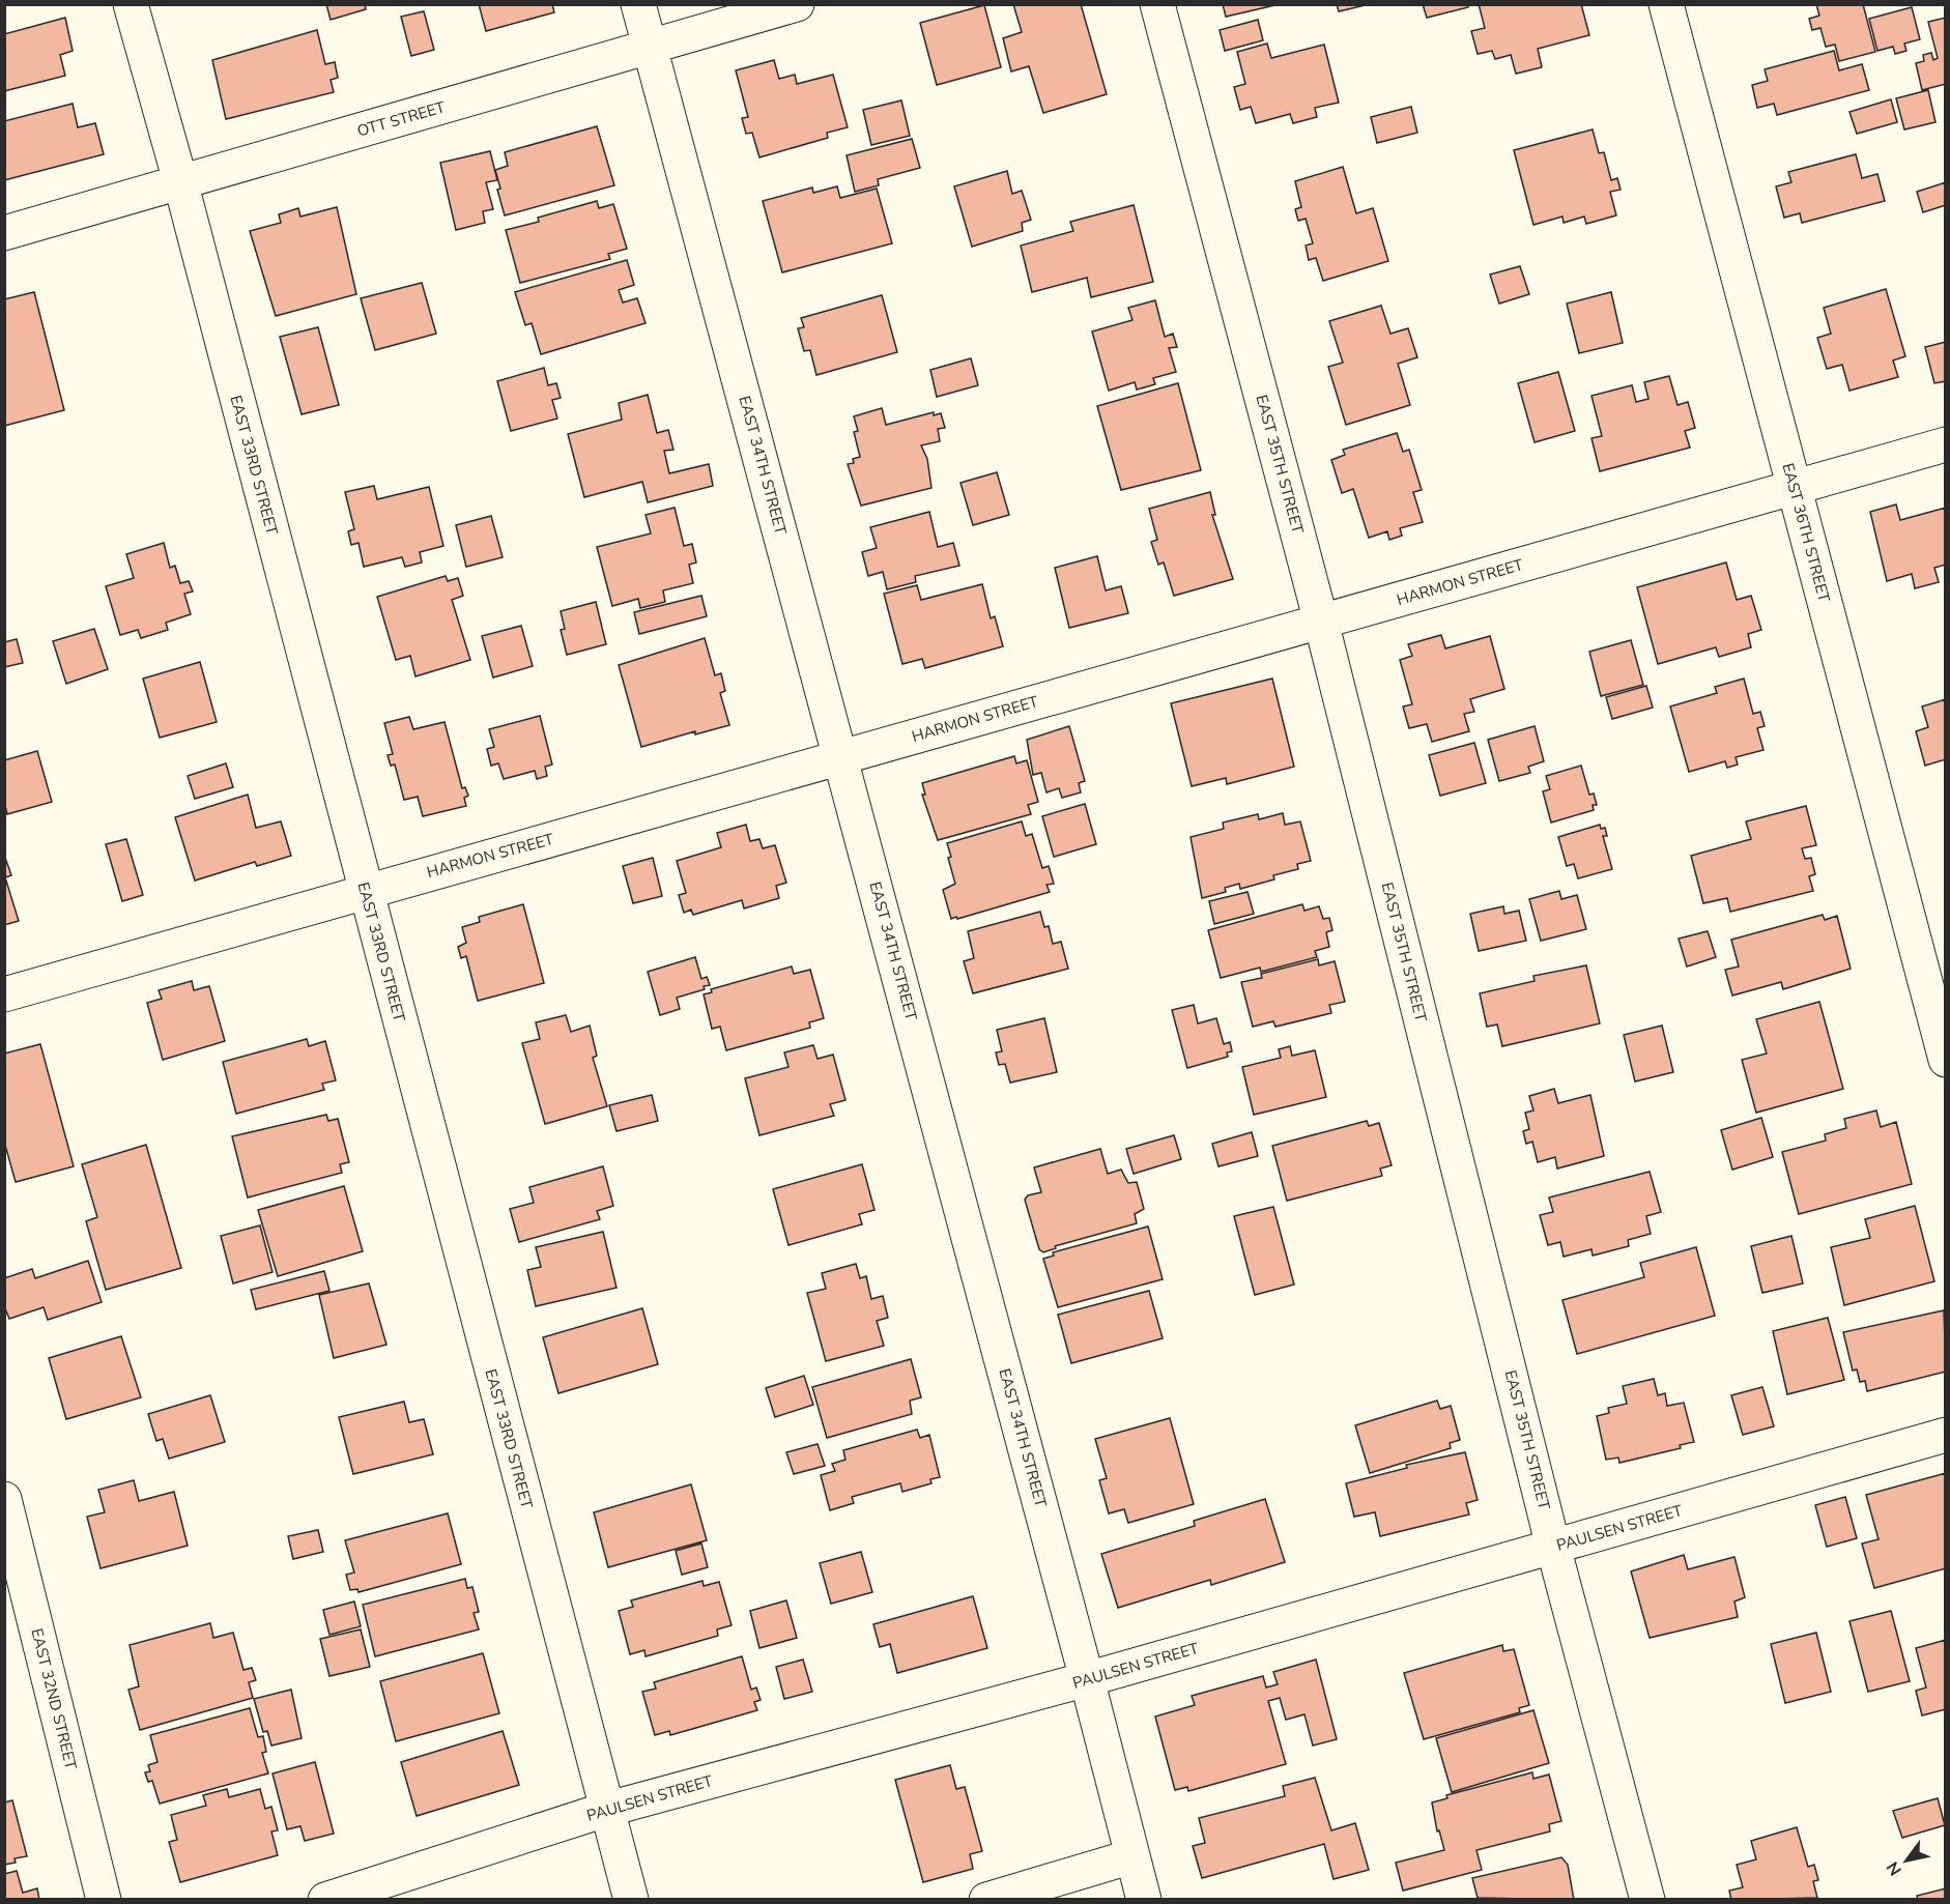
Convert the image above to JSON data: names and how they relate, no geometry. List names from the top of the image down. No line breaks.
{"streets":{"street":["OTT STREET","EAST 35TH STREET","EAST 33RD STREET","EAST 34TH STREET","EAST 36TH STREET","HARMON STREET","PAULSEN STREET","EAST 32ND STREET"]},"crossings":[["OTT STREET","EAST 33RD STREET"],["OTT STREET","EAST 34TH STREET"],["EAST 35TH STREET","HARMON STREET"],["EAST 35TH STREET","PAULSEN STREET"],["EAST 33RD STREET","HARMON STREET"],["EAST 33RD STREET","PAULSEN STREET"],["EAST 34TH STREET","HARMON STREET"],["EAST 34TH STREET","PAULSEN STREET"],["EAST 36TH STREET","HARMON STREET"]],"north":"bottom left"}
